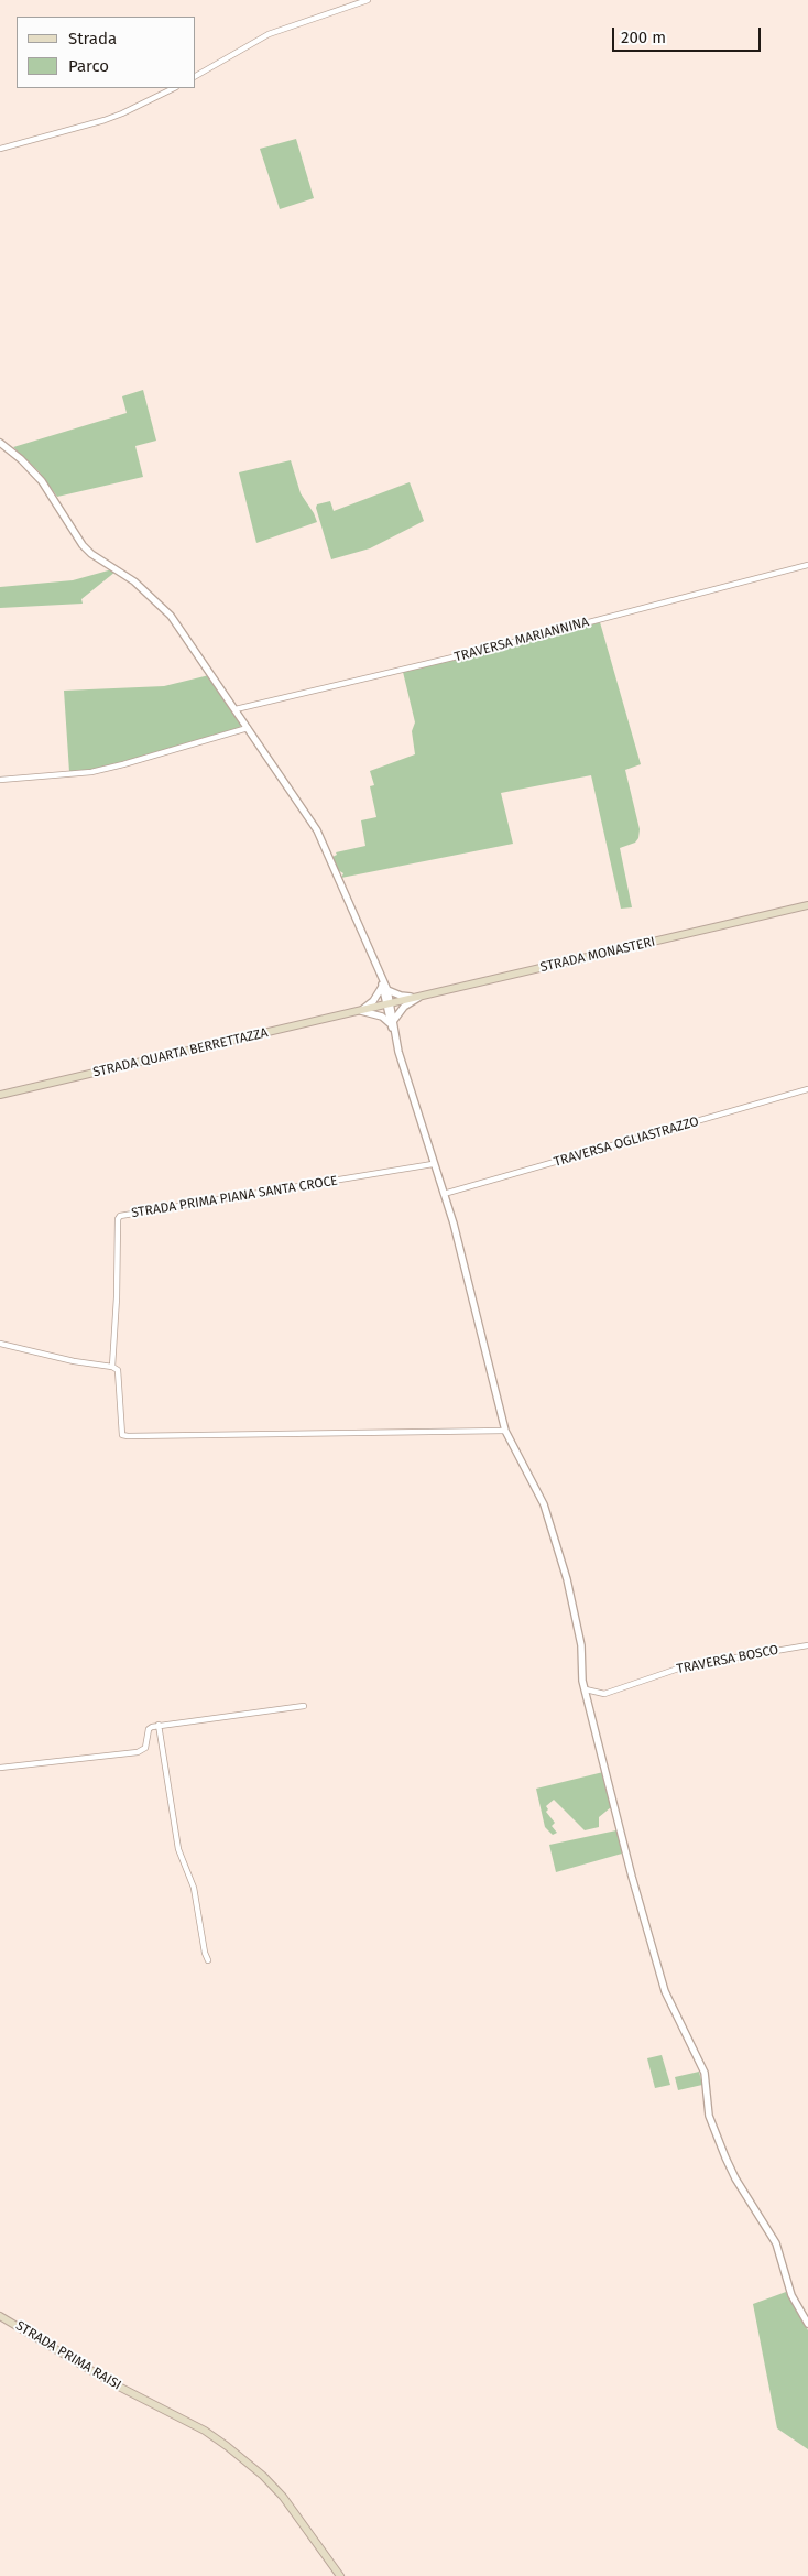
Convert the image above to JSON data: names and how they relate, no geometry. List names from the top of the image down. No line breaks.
{"streets":{"main road":["STRADA MONASTERI","STRADA QUARTA BERRETTAZZA","STRADA PRIMA RAISI"],"street":["TRAVERSA MARIANNINA","TRAVERSA OGLIASTRAZZO","STRADA PRIMA PIANA SANTA CROCE","TRAVERSA BOSCO"]},"crossings":[["STRADA MONASTERI","STRADA QUARTA BERRETTAZZA"]],"legend":["Strada","Parco"],"scale_bar":"200 m"}
